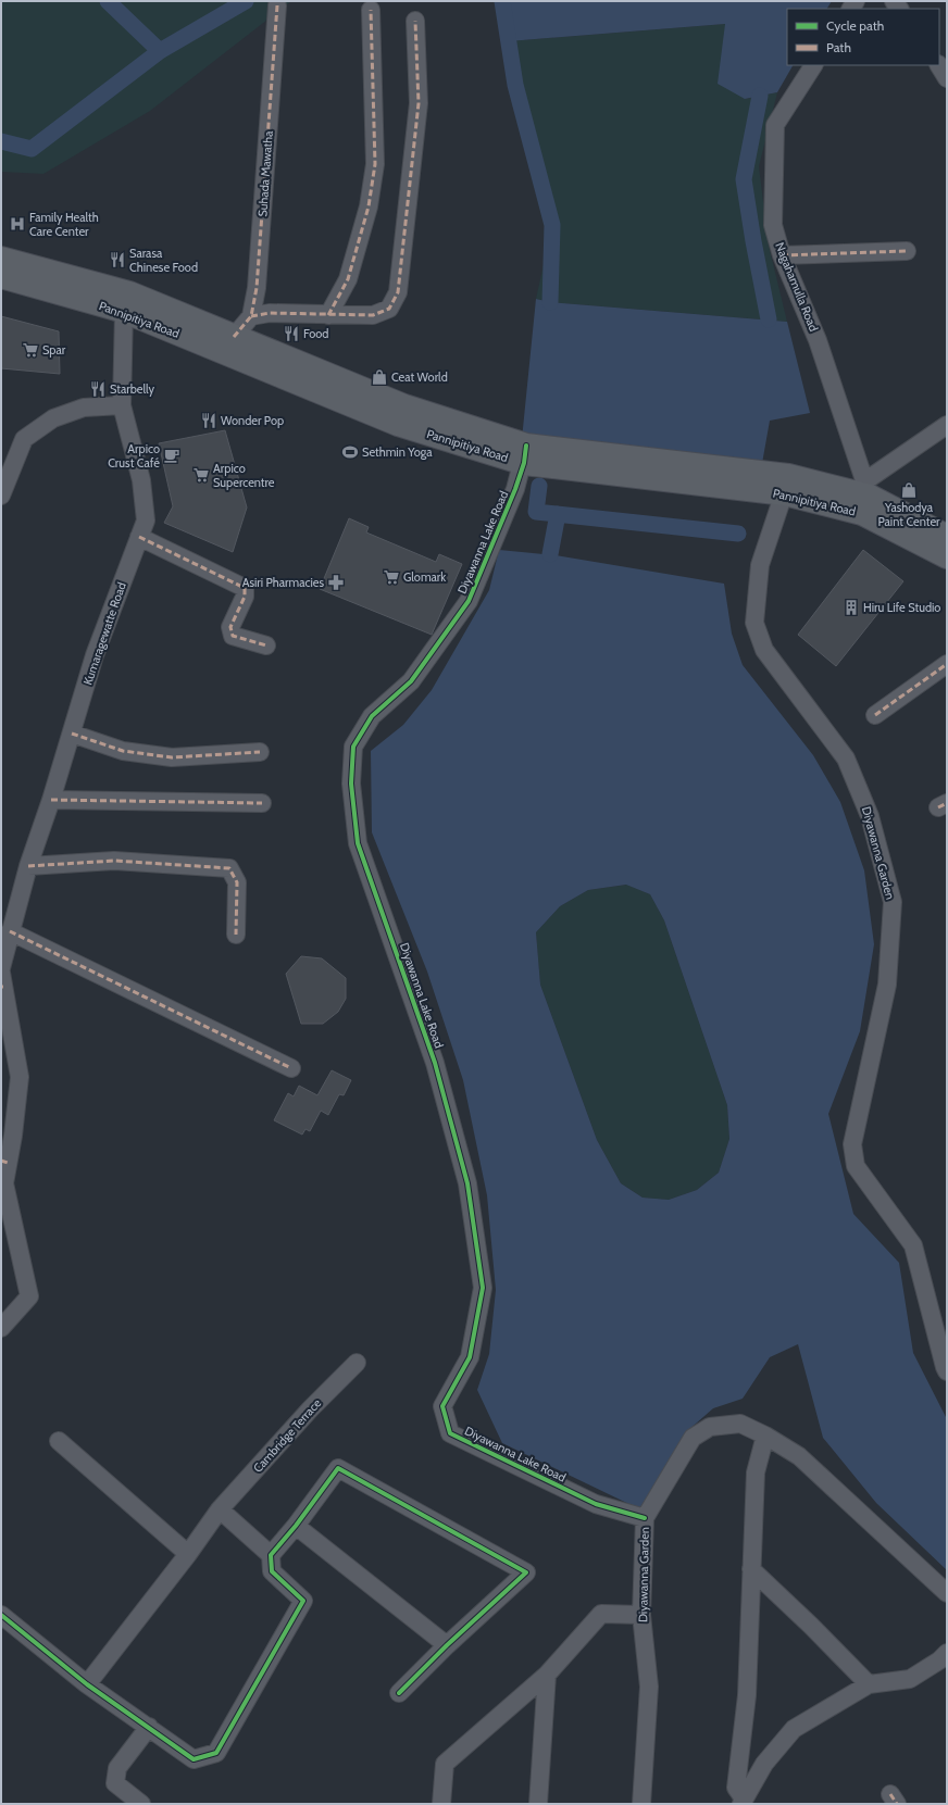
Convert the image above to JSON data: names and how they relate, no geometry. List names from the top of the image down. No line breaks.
{"streets":{"main road":["Pannipitiya Road"],"street":["Suhada Mawatha","Nagahamulla Road","Diyawanna Lake Road","Kumaragewatte Road","Diyawanna Garden","Cambridge Terrace"]},"crossings":[["Suhada Mawatha","Pannipitiya Road"],["Nagahamulla Road","Pannipitiya Road"],["Pannipitiya Road","Diyawanna Lake Road"],["Pannipitiya Road","Kumaragewatte Road"],["Pannipitiya Road","Diyawanna Garden"],["Diyawanna Lake Road","Diyawanna Garden"]],"places":{"hospital":["Family Health Care Center"],"restaurant":["Sarasa Chinese Food","Food","Starbelly","Wonder Pop"],"supermarket":["Spar","Arpico Supercentre","Glomark"],"shop":["Ceat World","Yashodya Paint Center"],"sports":["Sethmin Yoga"],"cafe":["Arpico Crust Café"],"pharmacy":["Asiri Pharmacies"],"building":["Hiru Life Studio"]},"legend":["Cycle path","Path"]}
